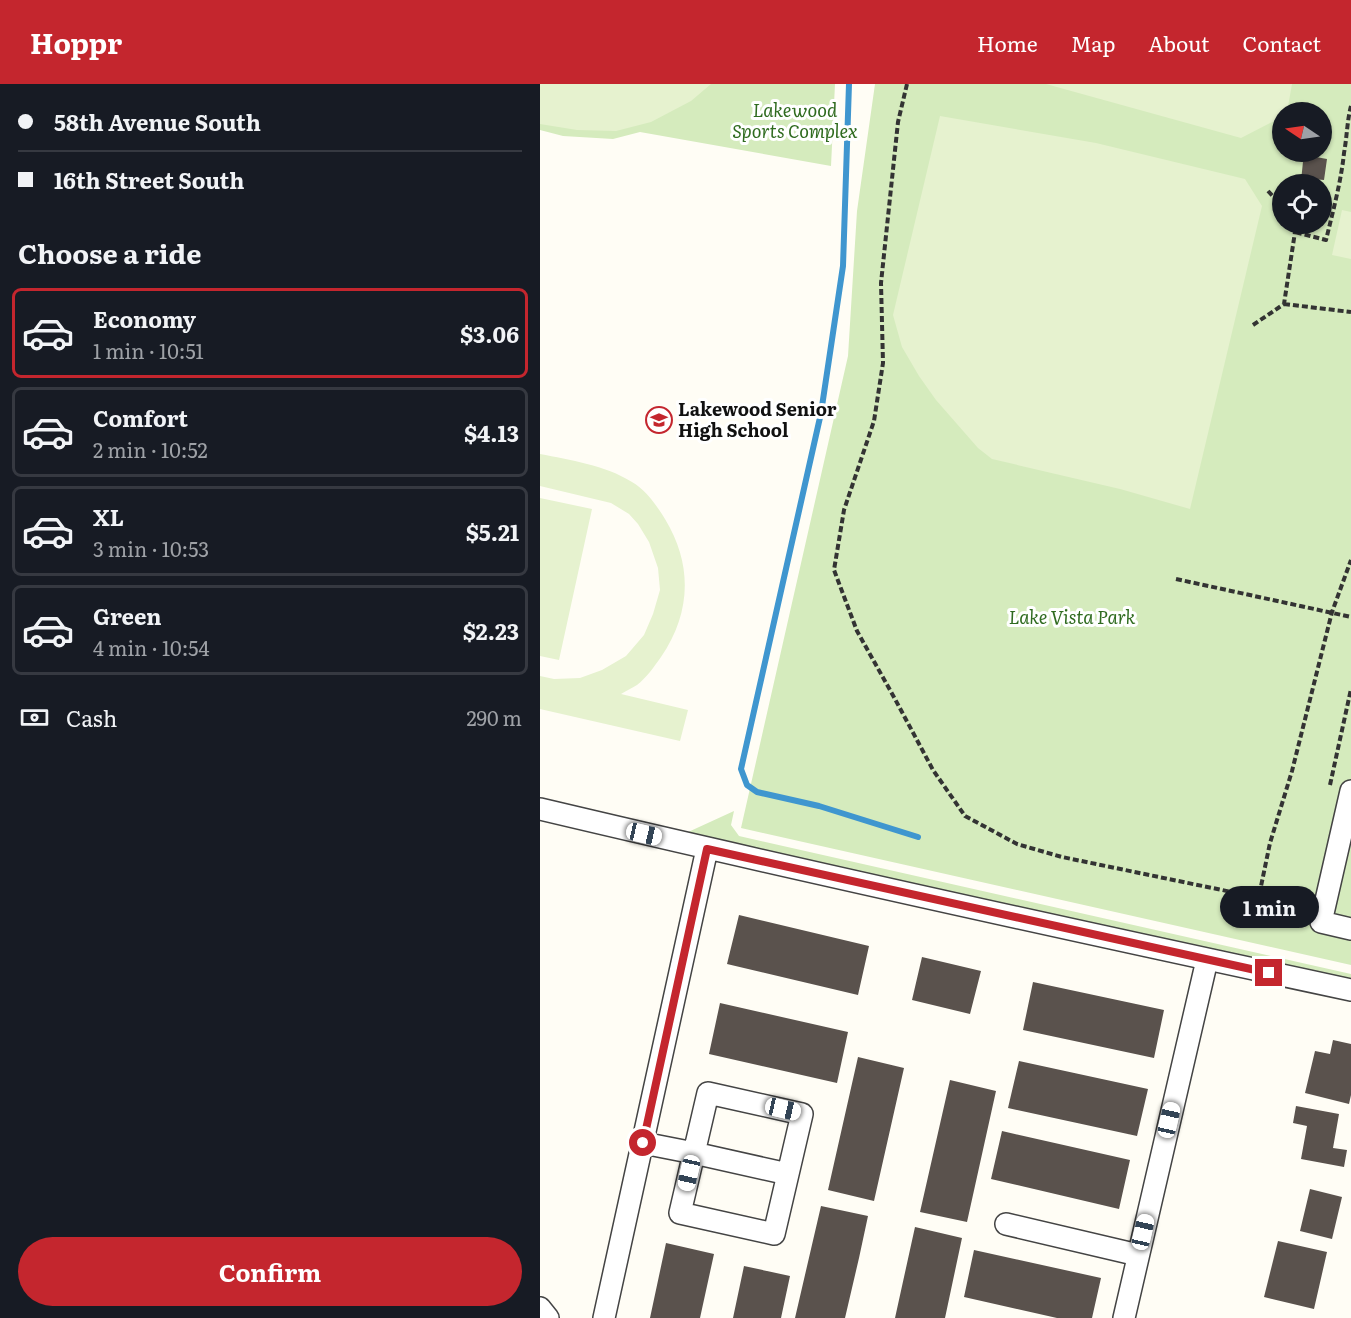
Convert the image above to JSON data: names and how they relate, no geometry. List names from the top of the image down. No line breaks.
{"parks":["Lakewood Sports Complex","Lake Vista Park"],"places":{"school or university":["Lakewood Senior High School"]},"north":"left","page":{"header":"Hoppr","nav":["Home","Map","About","Contact"],"banner":["58th Avenue South","16th Street South"],"heading":"Choose a ride","list":[{"name":"Economy","note":"1 min · 10:51","value":"$3.06"},{"name":"Comfort","note":"2 min · 10:52","value":"$4.13"},{"name":"XL","note":"3 min · 10:53","value":"$5.21"},{"name":"Green","note":"4 min · 10:54","value":"$2.23"}],"pay":["Cash","290 m"],"bubble":"1 min","buttons":"Confirm"}}
